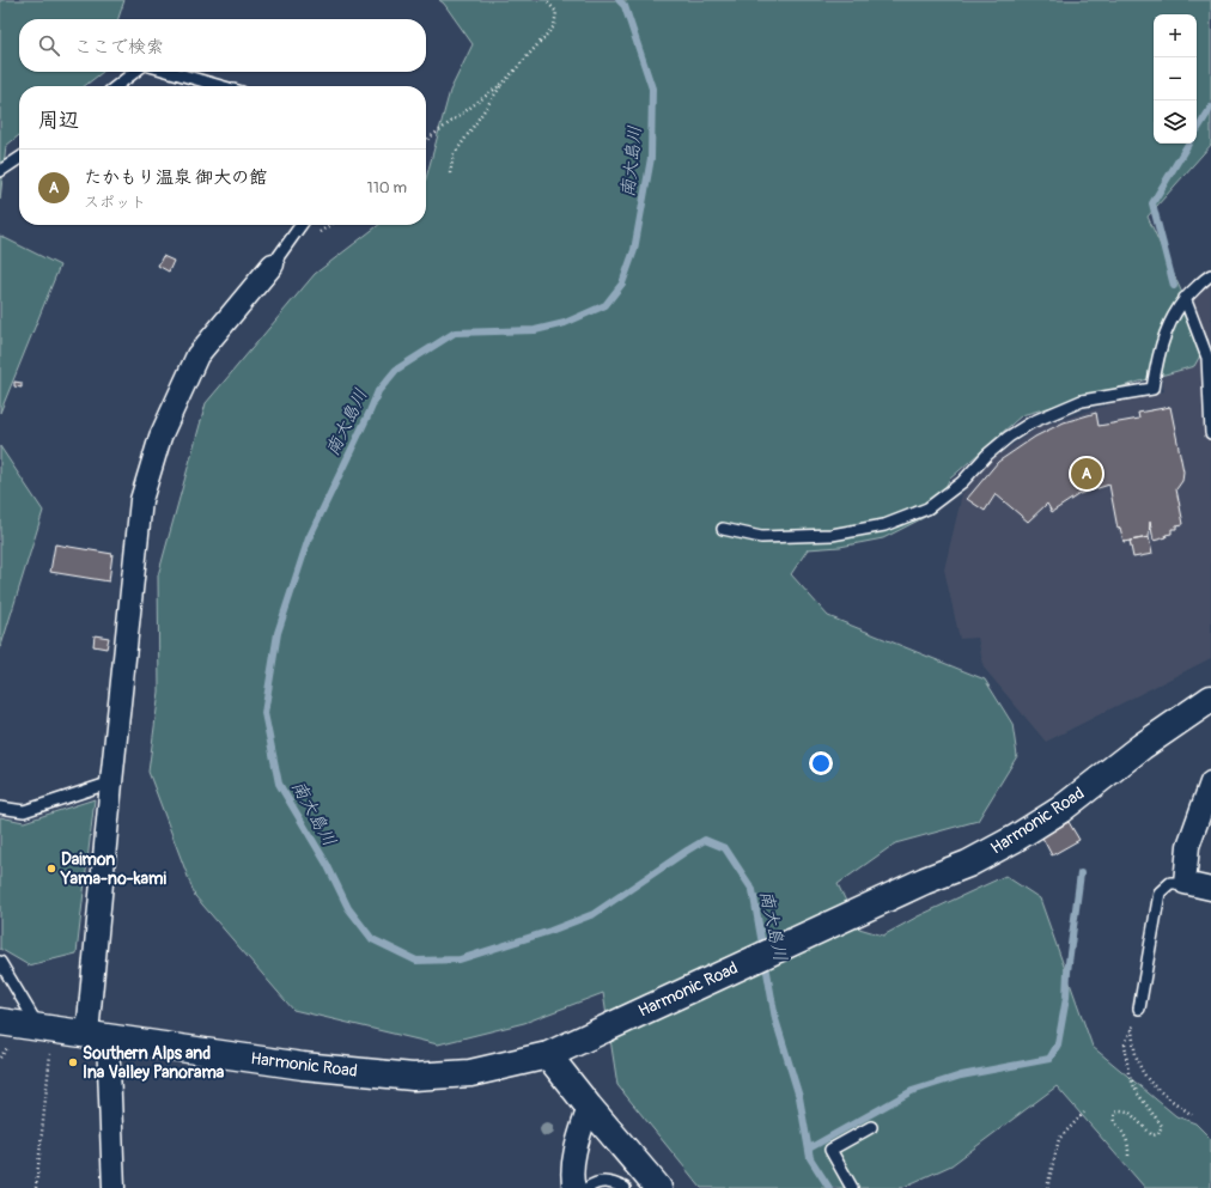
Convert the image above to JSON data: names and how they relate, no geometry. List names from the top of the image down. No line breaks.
{"streets":{"street":["Harmonic Road"]},"water":["南大島川"],"places":["Daimon Yama-no-kami","Southern Alps and Ina Valley Panorama"],"page":{"map_buttons":["+","−"],"search":"ここで検索","heading":"周辺","list":[{"mark":"A","name":"たかもり温泉 御大の館","note":"スポット","value":"110 m"}],"pins":"A"}}
